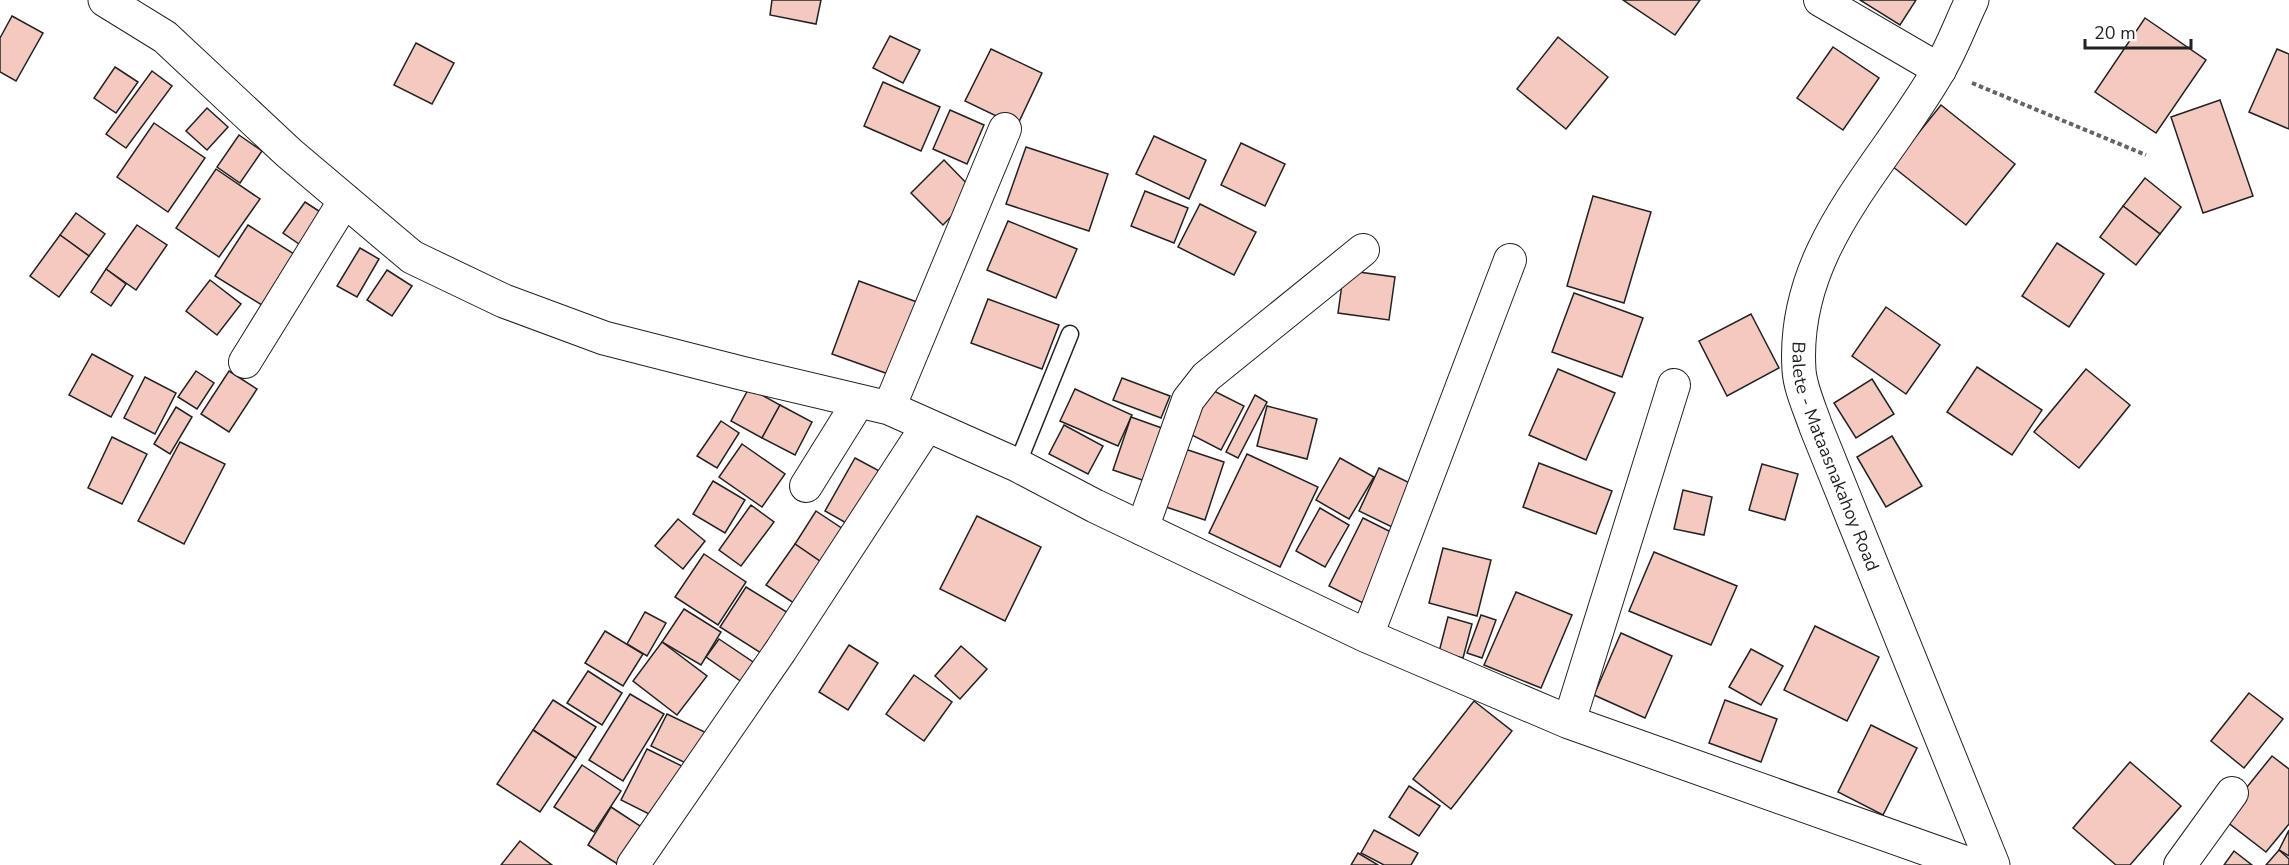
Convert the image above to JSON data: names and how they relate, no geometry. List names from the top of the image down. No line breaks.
{"streets":{"street":["Balete - Mataasnakahoy Road"]},"scale_bar":"20 m"}
